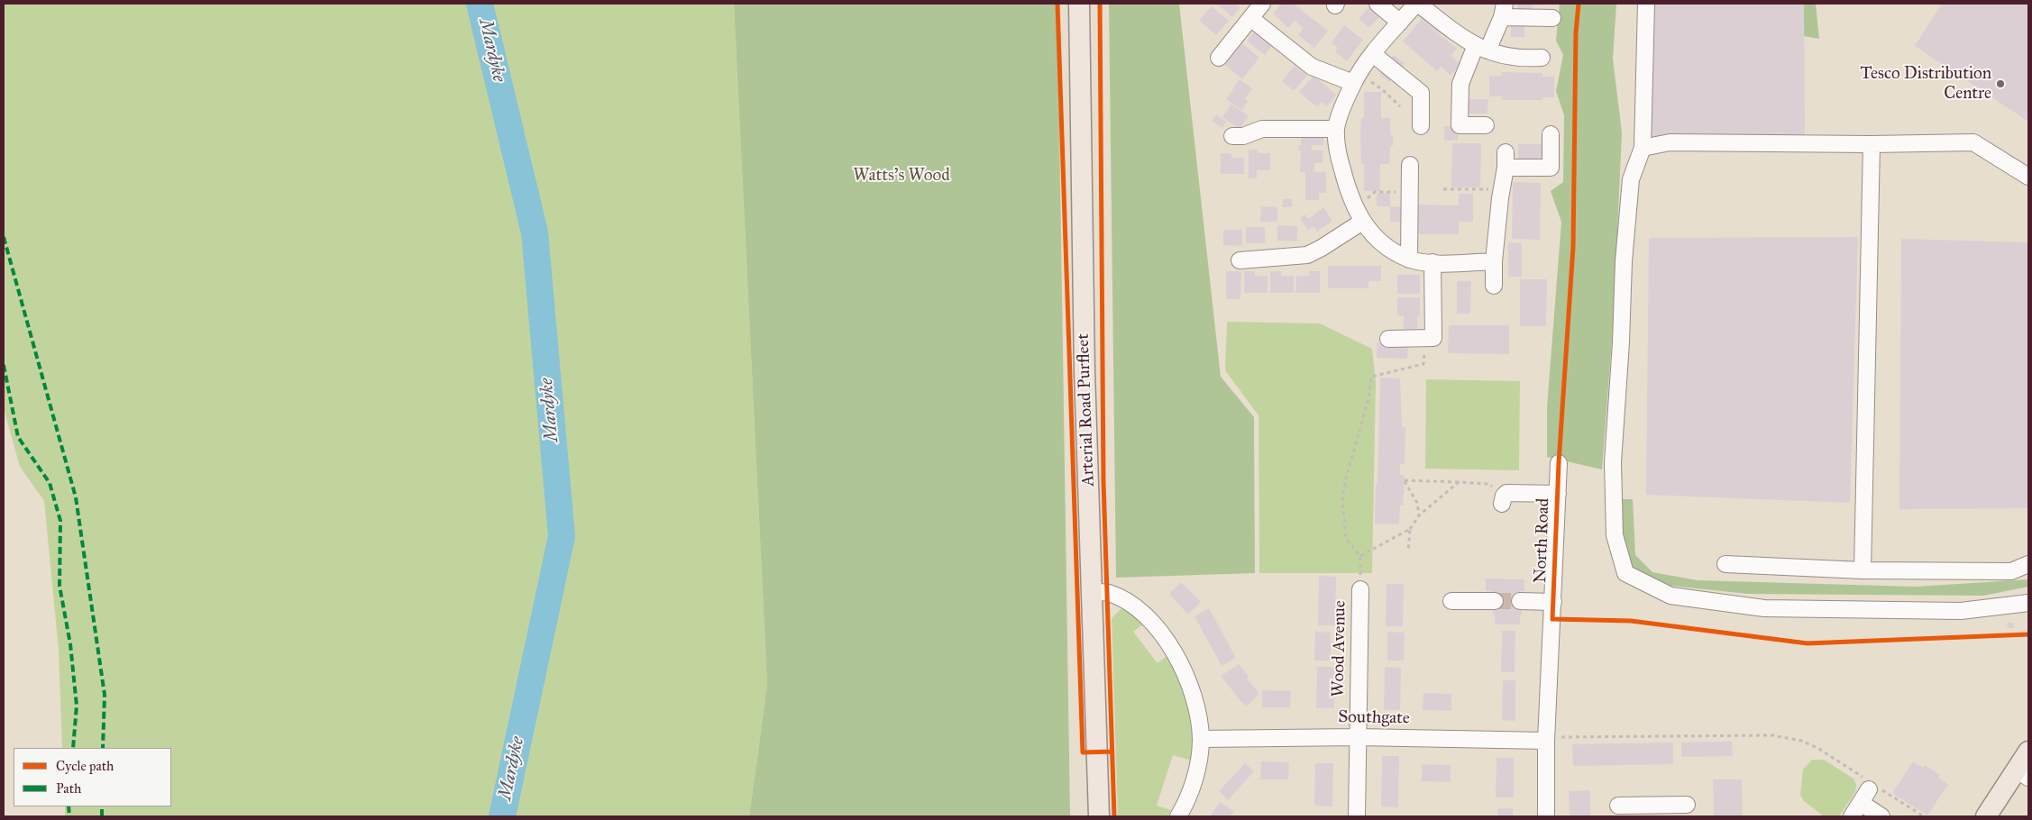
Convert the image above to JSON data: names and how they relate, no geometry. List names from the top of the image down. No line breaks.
{"streets":{"main road":["Arterial Road Purfleet"],"street":["North Road","Wood Avenue","Southgate"]},"crossings":[["North Road","Southgate"],["Wood Avenue","Southgate"]],"water":["Mardyke"],"parks":["Watts's Wood"],"places":["Tesco Distribution Centre"],"legend":["Cycle path","Path"]}
